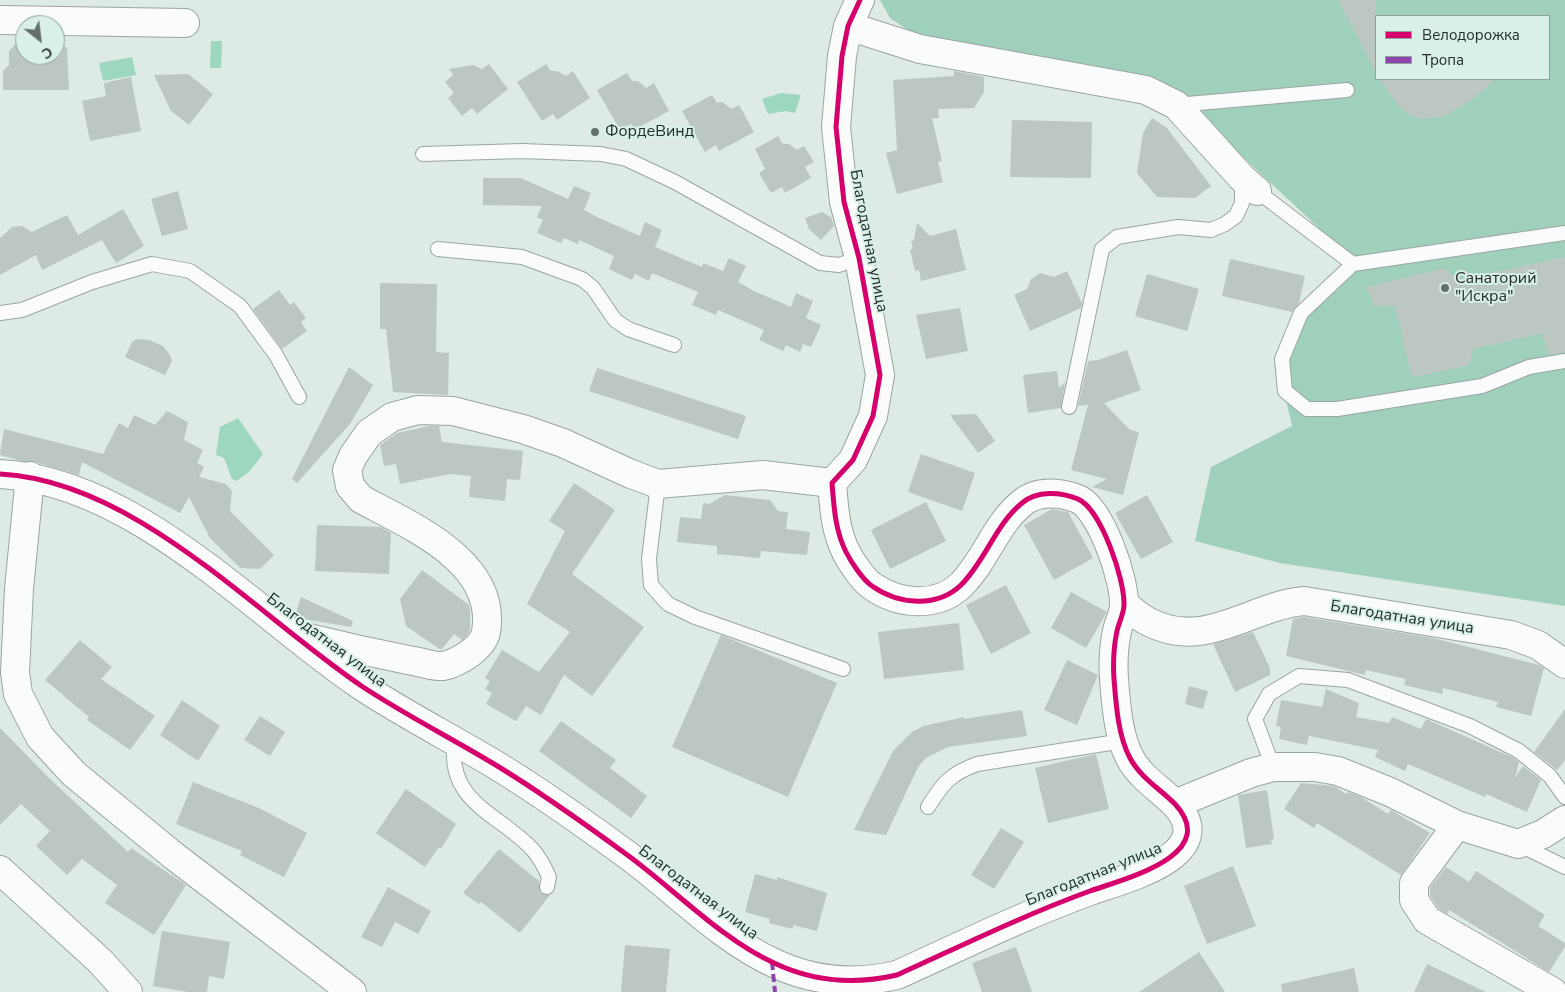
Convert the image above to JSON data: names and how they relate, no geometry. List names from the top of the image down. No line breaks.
{"streets":{"street":["Благодатная улица"]},"places":["ФордеВинд","Санаторий \"Искра\""],"legend":["Велодорожка","Тропа"],"north":"bottom right"}
